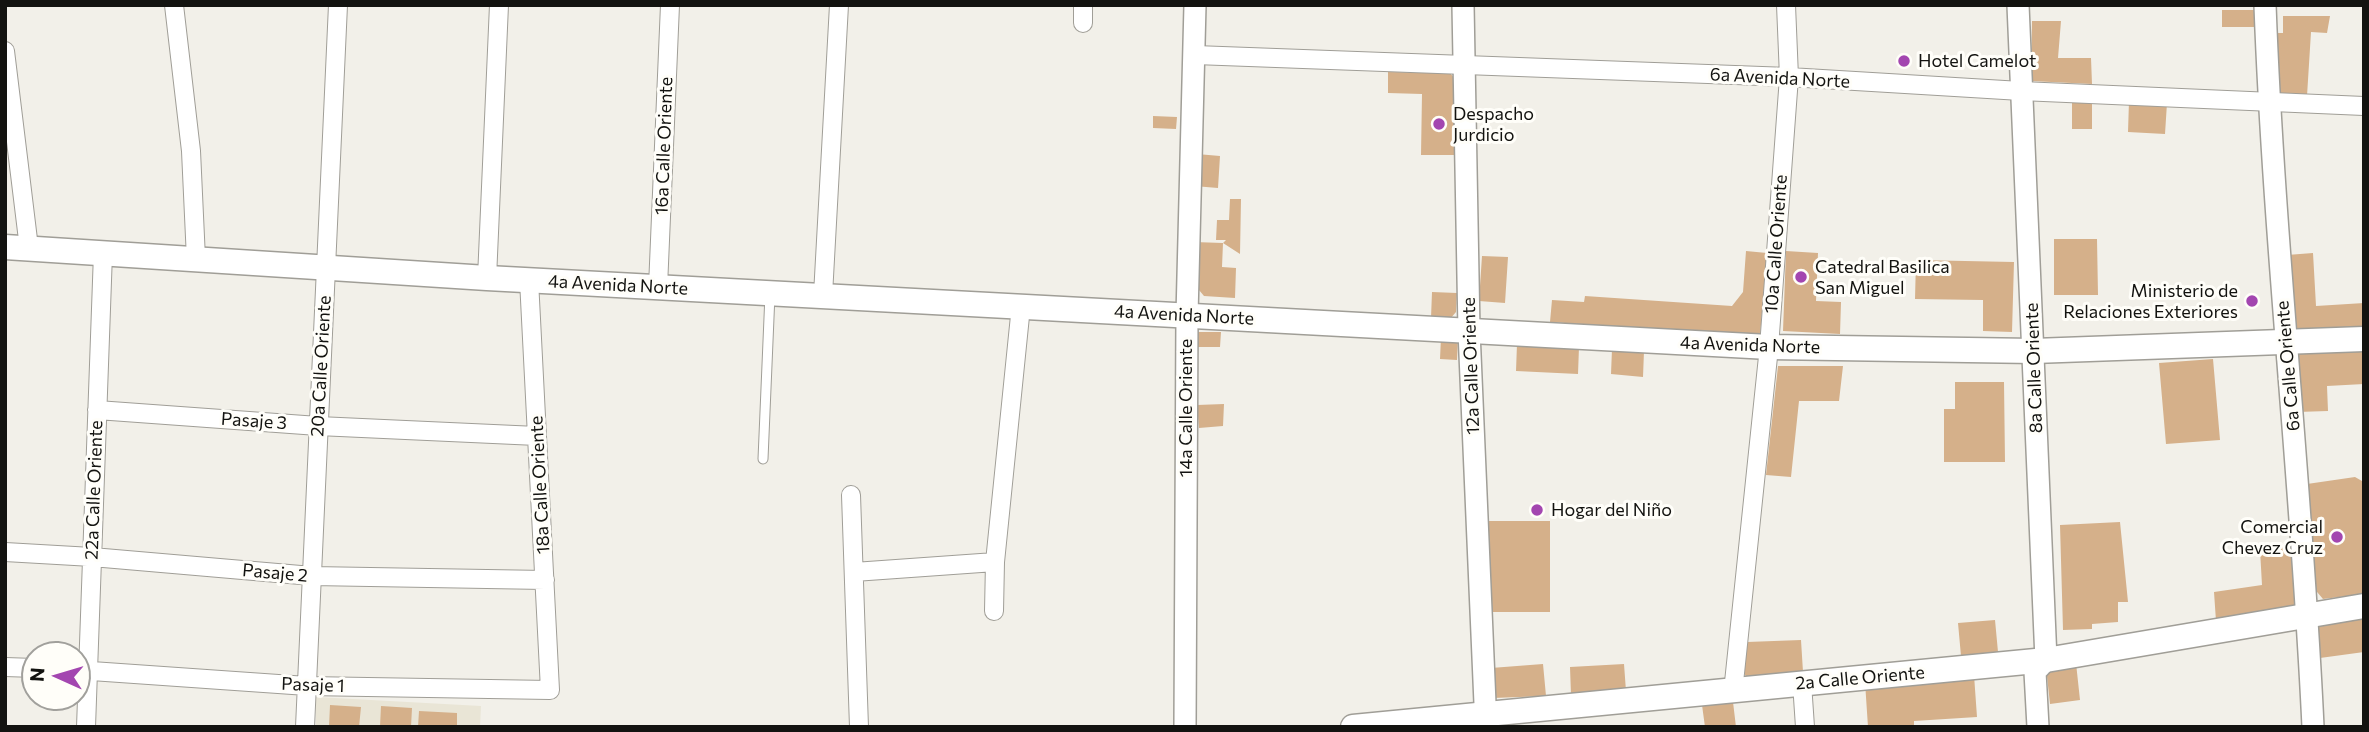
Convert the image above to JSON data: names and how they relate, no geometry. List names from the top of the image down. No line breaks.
{"streets":{"main road":["4a Avenida Norte","2a Calle Oriente"],"street":["6a Avenida Norte","16a Calle Oriente","10a Calle Oriente","20a Calle Oriente","12a Calle Oriente","6a Calle Oriente","8a Calle Oriente","14a Calle Oriente","Pasaje 3","18a Calle Oriente","22a Calle Oriente","Pasaje 2","Pasaje 1"]},"crossings":[["6a Avenida Norte","10a Calle Oriente"],["6a Avenida Norte","12a Calle Oriente"],["6a Avenida Norte","6a Calle Oriente"],["6a Avenida Norte","8a Calle Oriente"],["6a Avenida Norte","14a Calle Oriente"],["16a Calle Oriente","4a Avenida Norte"],["10a Calle Oriente","4a Avenida Norte"],["10a Calle Oriente","2a Calle Oriente"],["4a Avenida Norte","20a Calle Oriente"],["4a Avenida Norte","12a Calle Oriente"],["4a Avenida Norte","6a Calle Oriente"],["4a Avenida Norte","8a Calle Oriente"],["4a Avenida Norte","14a Calle Oriente"],["4a Avenida Norte","18a Calle Oriente"],["4a Avenida Norte","22a Calle Oriente"],["20a Calle Oriente","Pasaje 3"],["20a Calle Oriente","Pasaje 2"],["20a Calle Oriente","Pasaje 1"],["12a Calle Oriente","2a Calle Oriente"],["6a Calle Oriente","2a Calle Oriente"],["8a Calle Oriente","2a Calle Oriente"],["Pasaje 3","18a Calle Oriente"],["Pasaje 3","22a Calle Oriente"],["18a Calle Oriente","Pasaje 2"],["18a Calle Oriente","Pasaje 1"],["22a Calle Oriente","Pasaje 2"]],"places":["Hotel Camelot","Despacho Jurdicio","Catedral Basilica San Miguel","Ministerio de Relaciones Exteriores","Hogar del Niño","Comercial Chevez Cruz"],"north":"left"}
